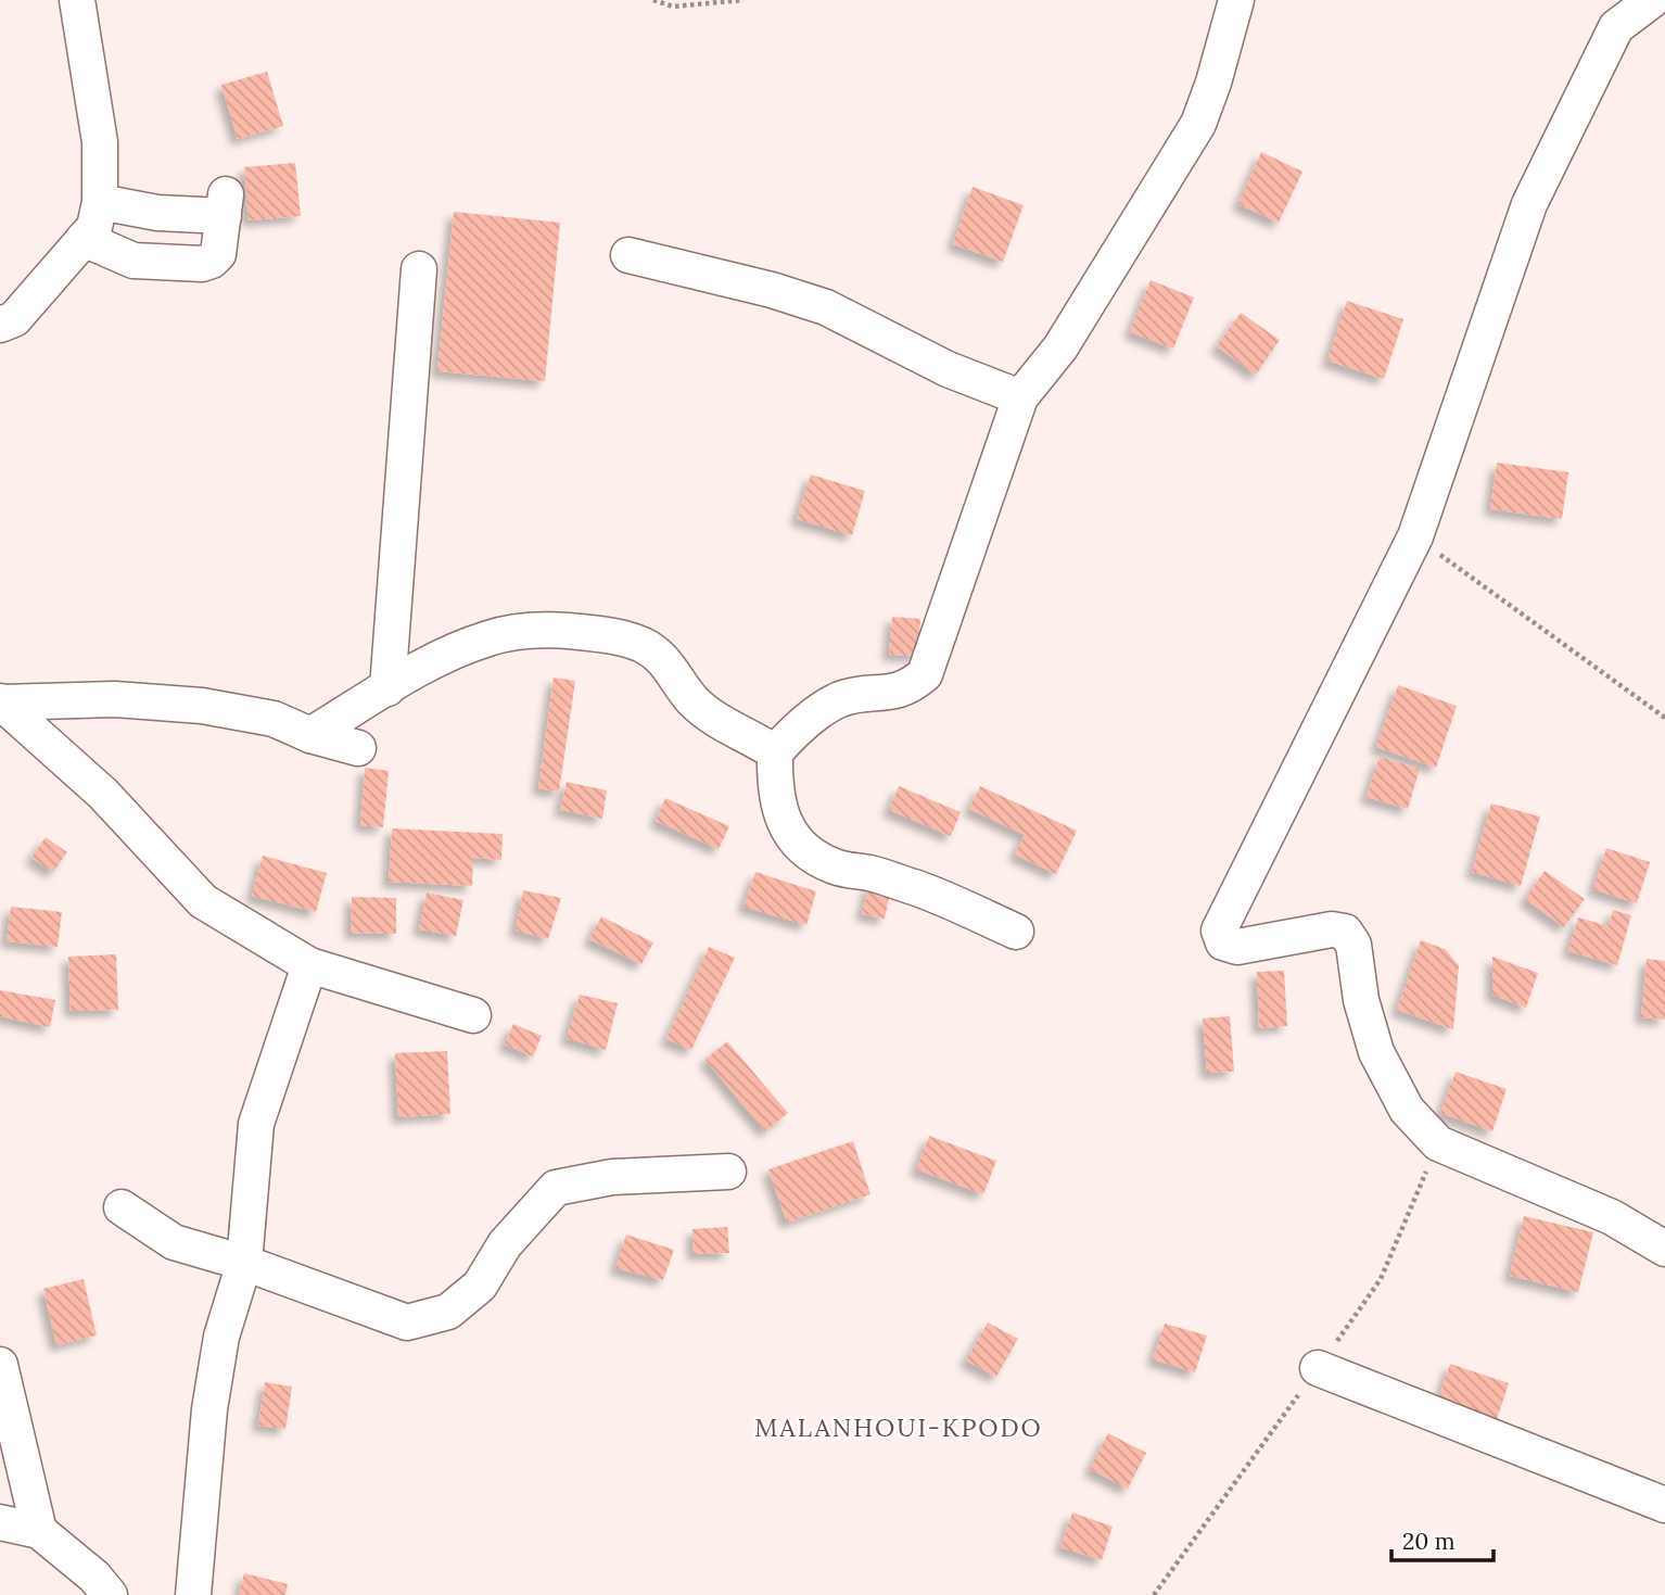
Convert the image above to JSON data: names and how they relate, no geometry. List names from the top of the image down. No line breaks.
{"districts":["MALANHOUI-KPODO"],"scale_bar":"20 m"}
